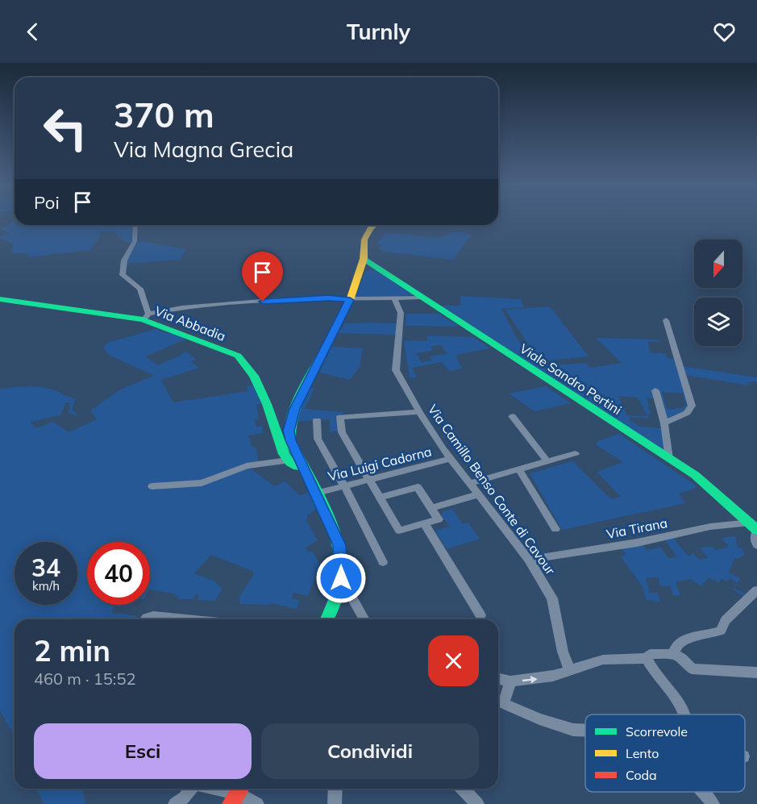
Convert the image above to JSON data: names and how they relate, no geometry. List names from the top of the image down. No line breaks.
{"streets":{"street":["Via Abbadia","Viale Sandro Pertini","Via Luigi Cadorna","Via Camillo Benso Conte di Cavour","Via Tirana"]},"crossings":[["Viale Sandro Pertini","Via Tirana"],["Via Luigi Cadorna","Via Camillo Benso Conte di Cavour"],["Via Camillo Benso Conte di Cavour","Via Tirana"]],"legend":["Scorrevole","Lento","Coda"],"north":"bottom","page":{"header":"Turnly","turn":["370 m","Via Magna Grecia"],"then":"Poi","speed":"34 km/h","limit":"40","heading":["2 min","460 m · 15:52"],"buttons":["Esci","Condividi"]}}
